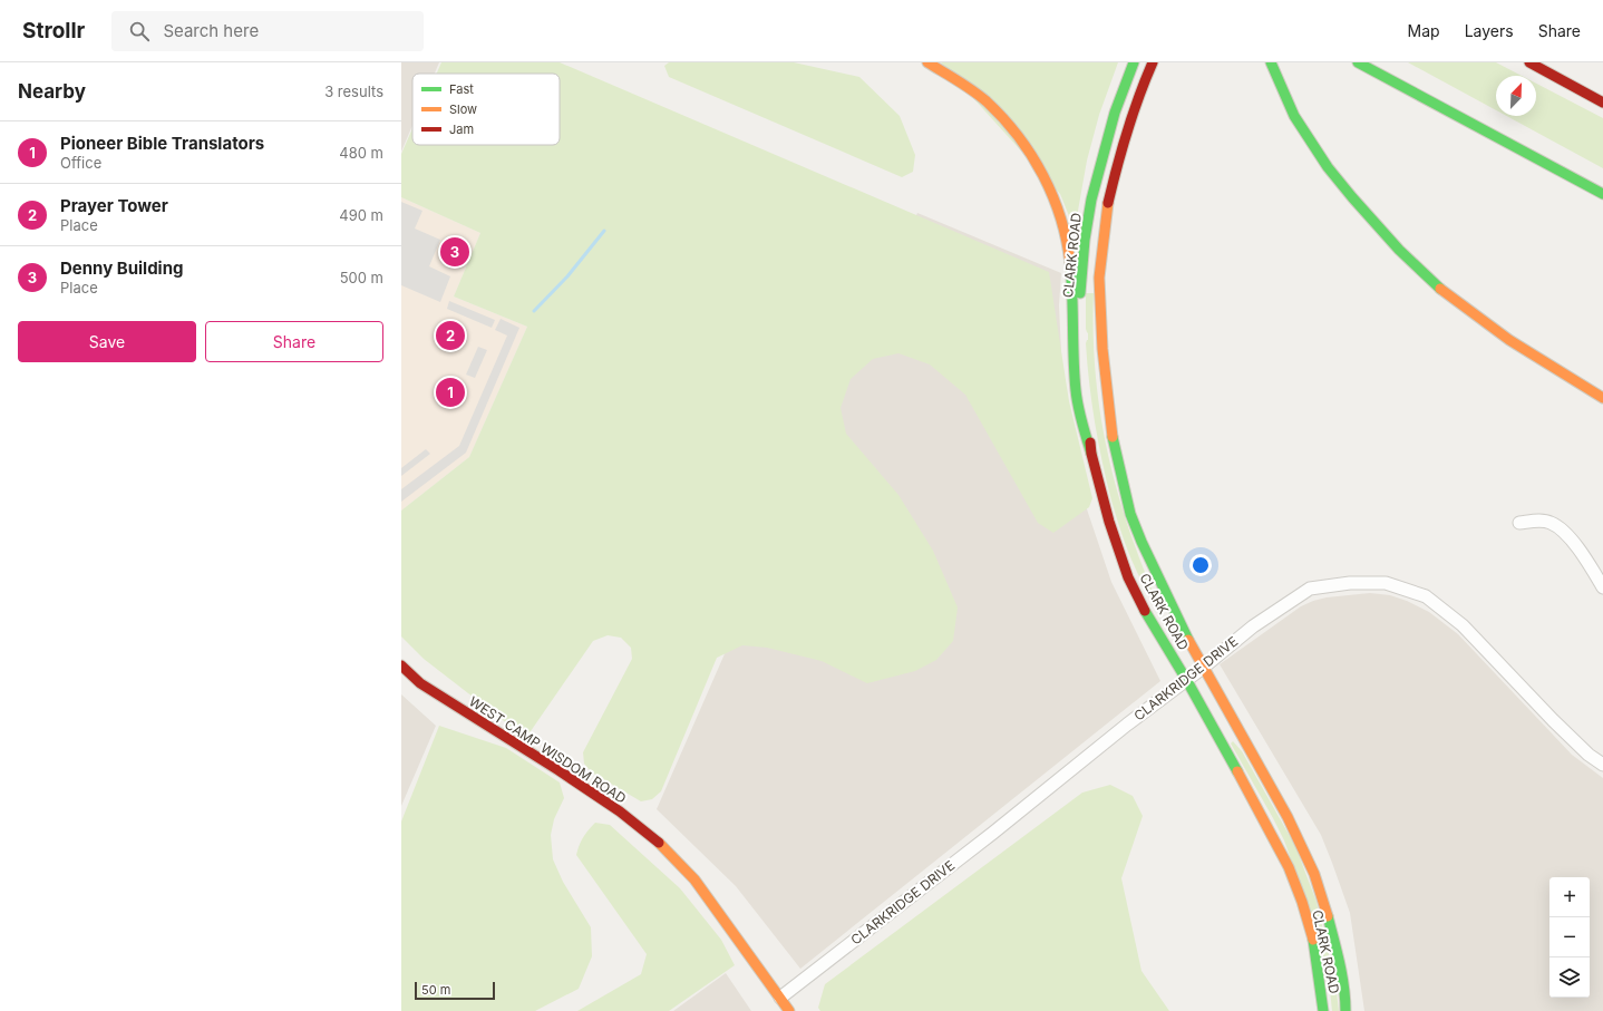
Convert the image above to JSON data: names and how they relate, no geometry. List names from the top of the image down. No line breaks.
{"streets":{"main road":["CLARK ROAD","WEST CAMP WISDOM ROAD"],"street":["CLARKRIDGE DRIVE"]},"crossings":[["CLARK ROAD","CLARKRIDGE DRIVE"],["CLARKRIDGE DRIVE","WEST CAMP WISDOM ROAD"]],"legend":["Fast","Slow","Jam"],"scale_bar":"50 m","north":"top right","page":{"header":"Strollr","search":"Search here","nav":["Map","Layers","Share"],"heading":["Nearby","3 results"],"list":[{"mark":"1","name":"Pioneer Bible Translators","note":"Office","value":"480 m"},{"mark":"2","name":"Prayer Tower","note":"Place","value":"490 m"},{"mark":"3","name":"Denny Building","note":"Place","value":"500 m"}],"pins":["3","2","1"],"buttons":["Save","Share"],"map_buttons":["+","−"],"scale":"50 m"}}
